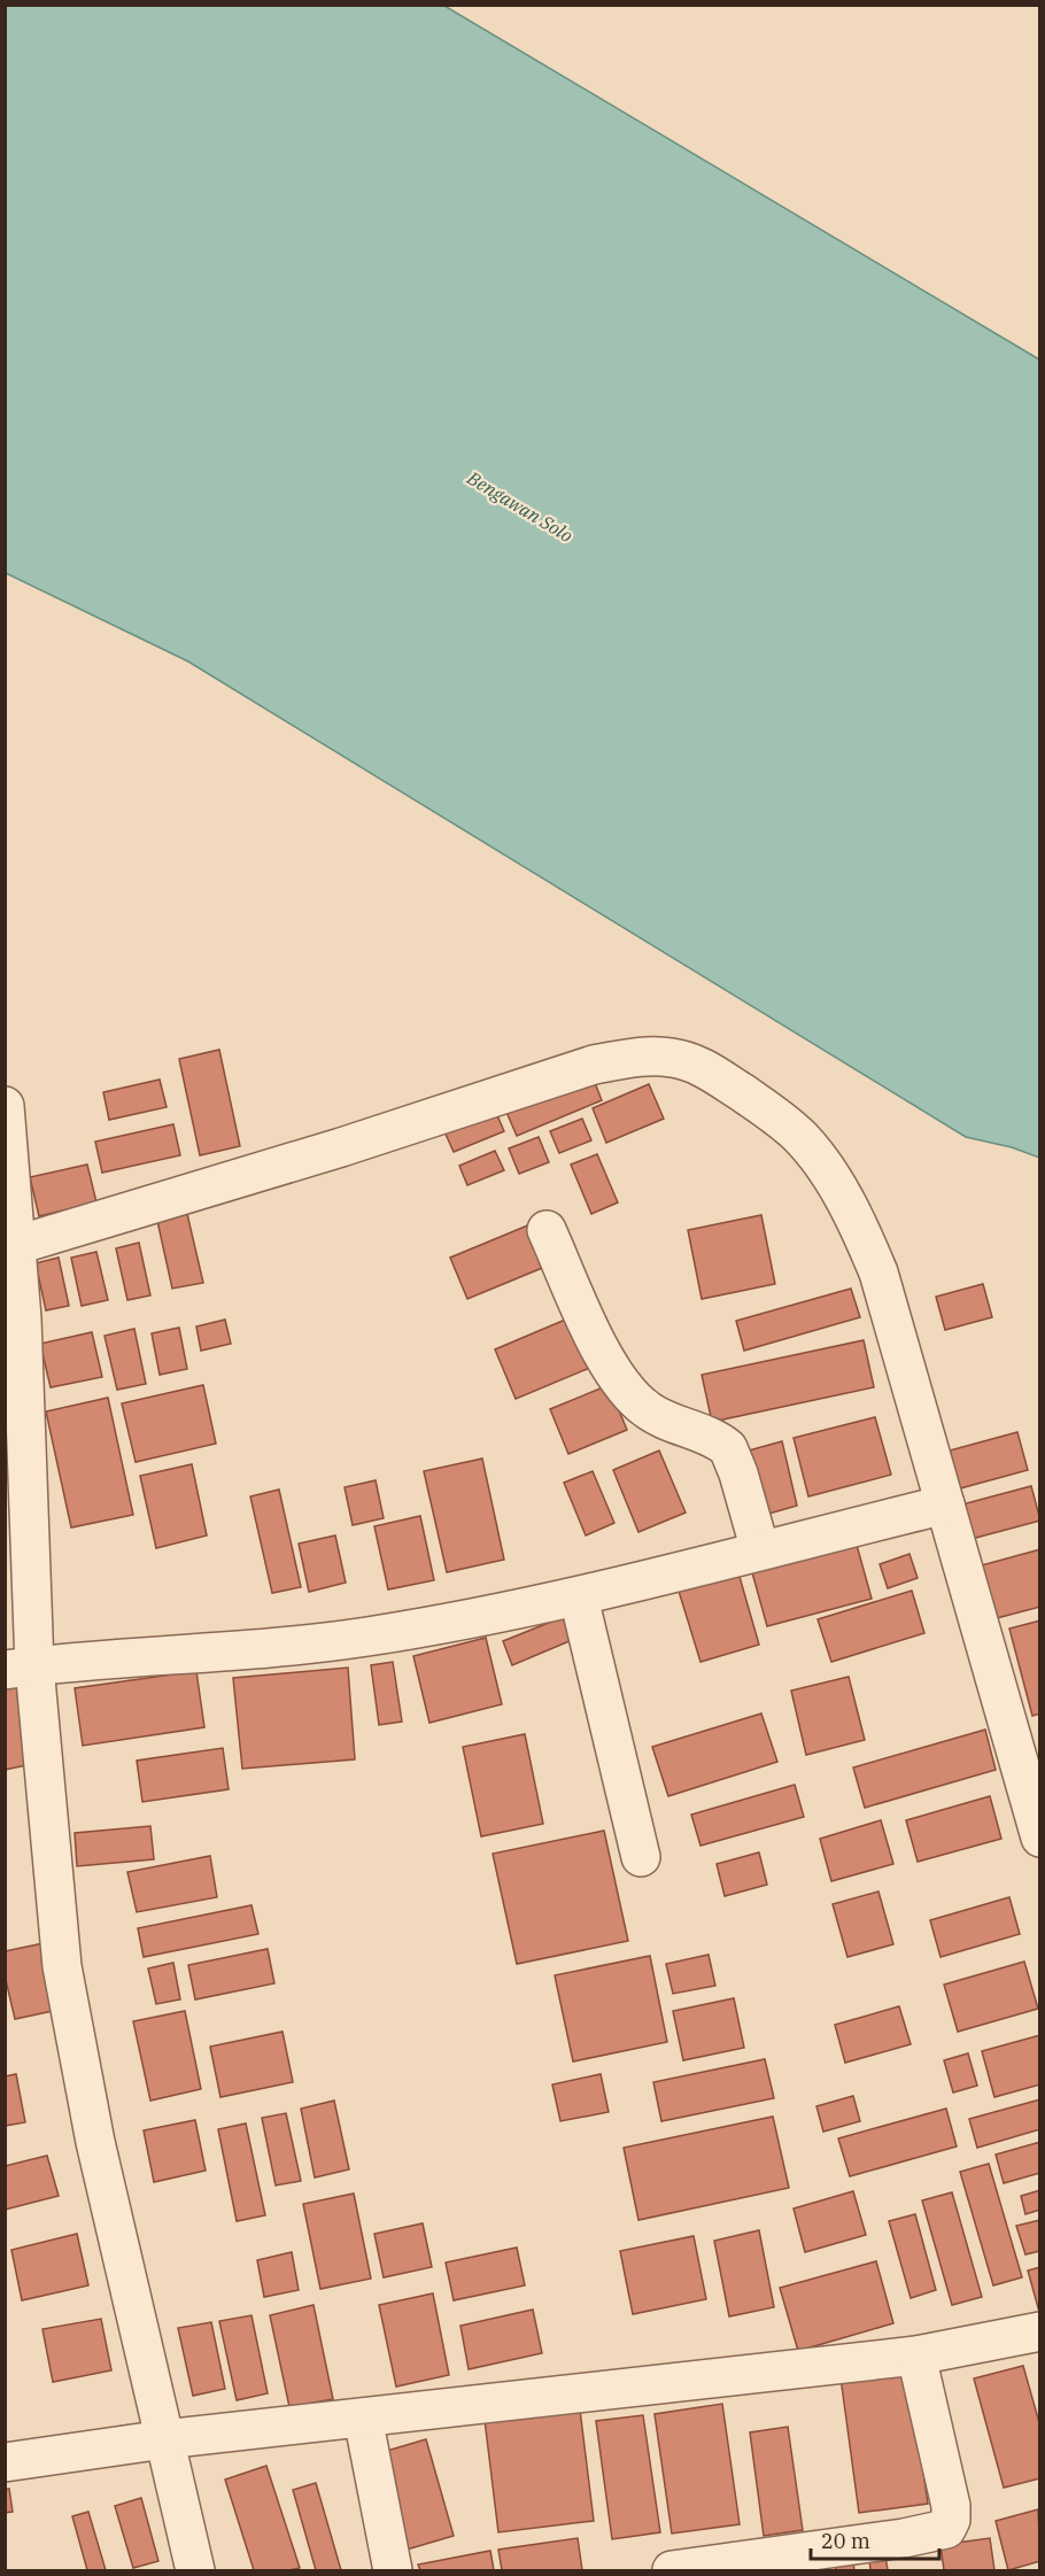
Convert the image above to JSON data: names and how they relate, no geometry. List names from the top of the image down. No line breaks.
{"water":["Bengawan Solo"],"scale_bar":"20 m"}
